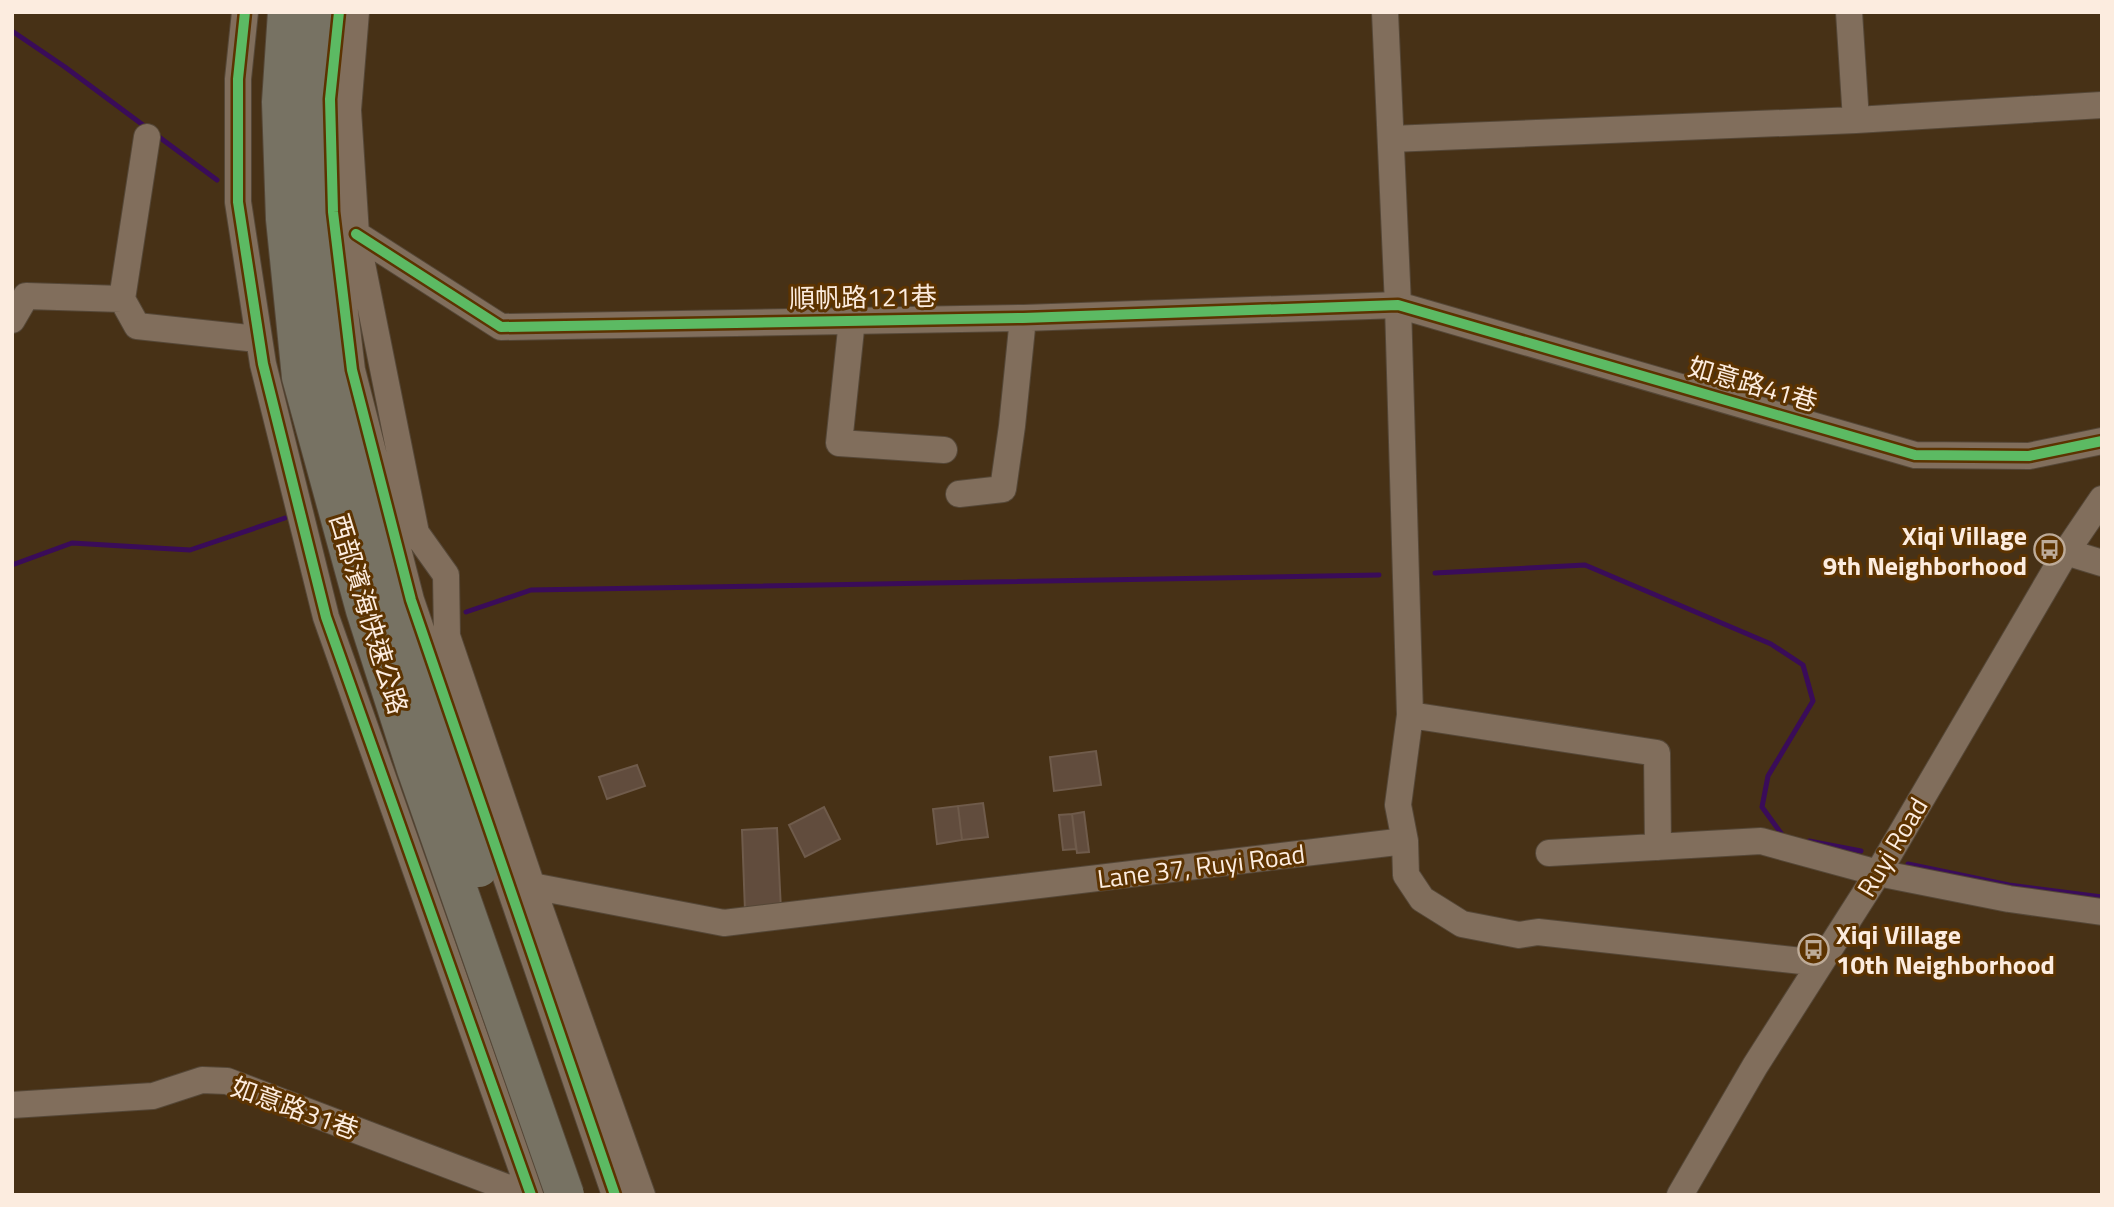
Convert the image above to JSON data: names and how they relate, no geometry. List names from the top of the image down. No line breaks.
{"streets":{"highway":["西部濱海快速公路"],"street":["順帆路121巷","如意路41巷","Ruyi Road","Lane 37, Ruyi Road","如意路31巷"]},"crossings":[["順帆路121巷","如意路41巷"]],"places":{"bus stop":["Xiqi Village 9th Neighborhood","Xiqi Village 10th Neighborhood"]}}
